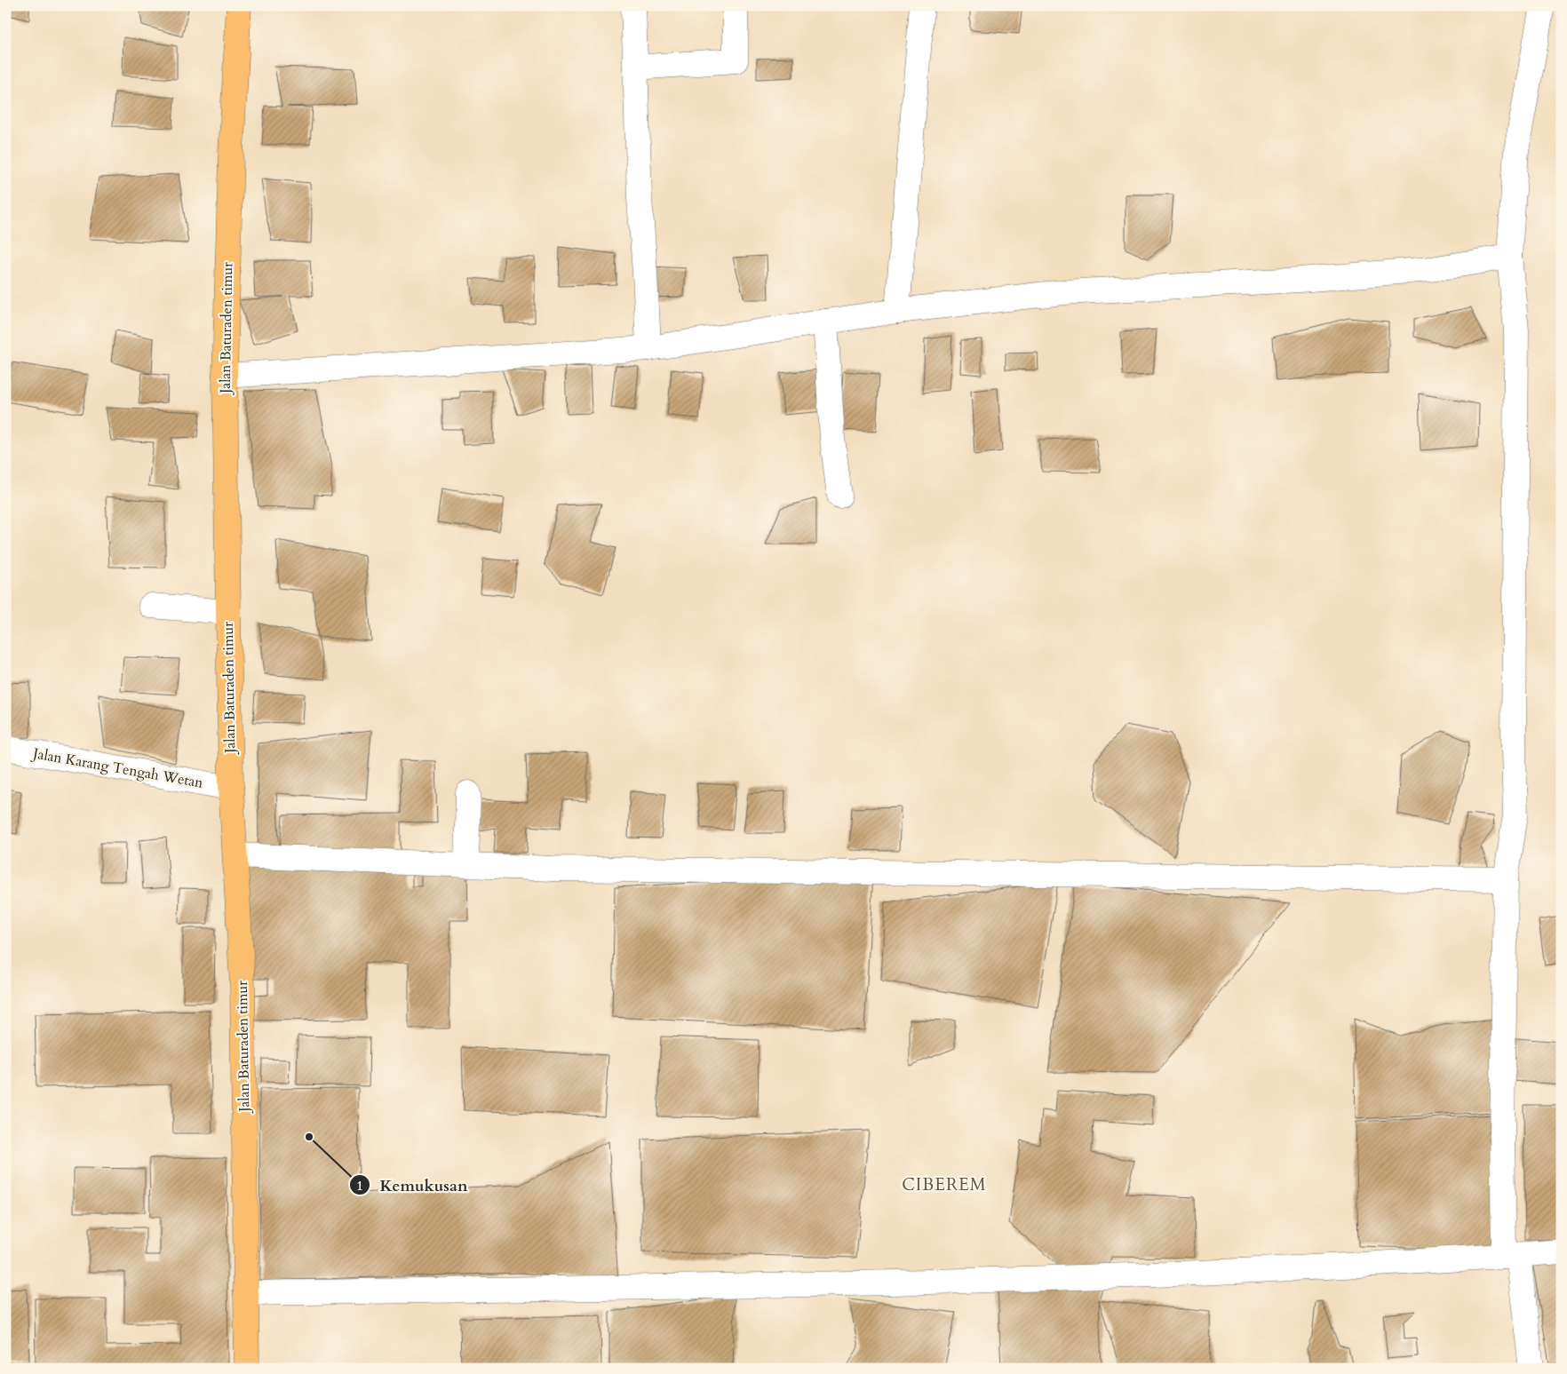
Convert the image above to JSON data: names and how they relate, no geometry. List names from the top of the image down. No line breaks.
{"streets":{"main road":["Jalan Baturaden timur"],"street":["Jalan Karang Tengah Wetan"]},"crossings":[["Jalan Baturaden timur","Jalan Karang Tengah Wetan"]],"districts":["CIBEREM"],"places":["Kemukusan"]}
